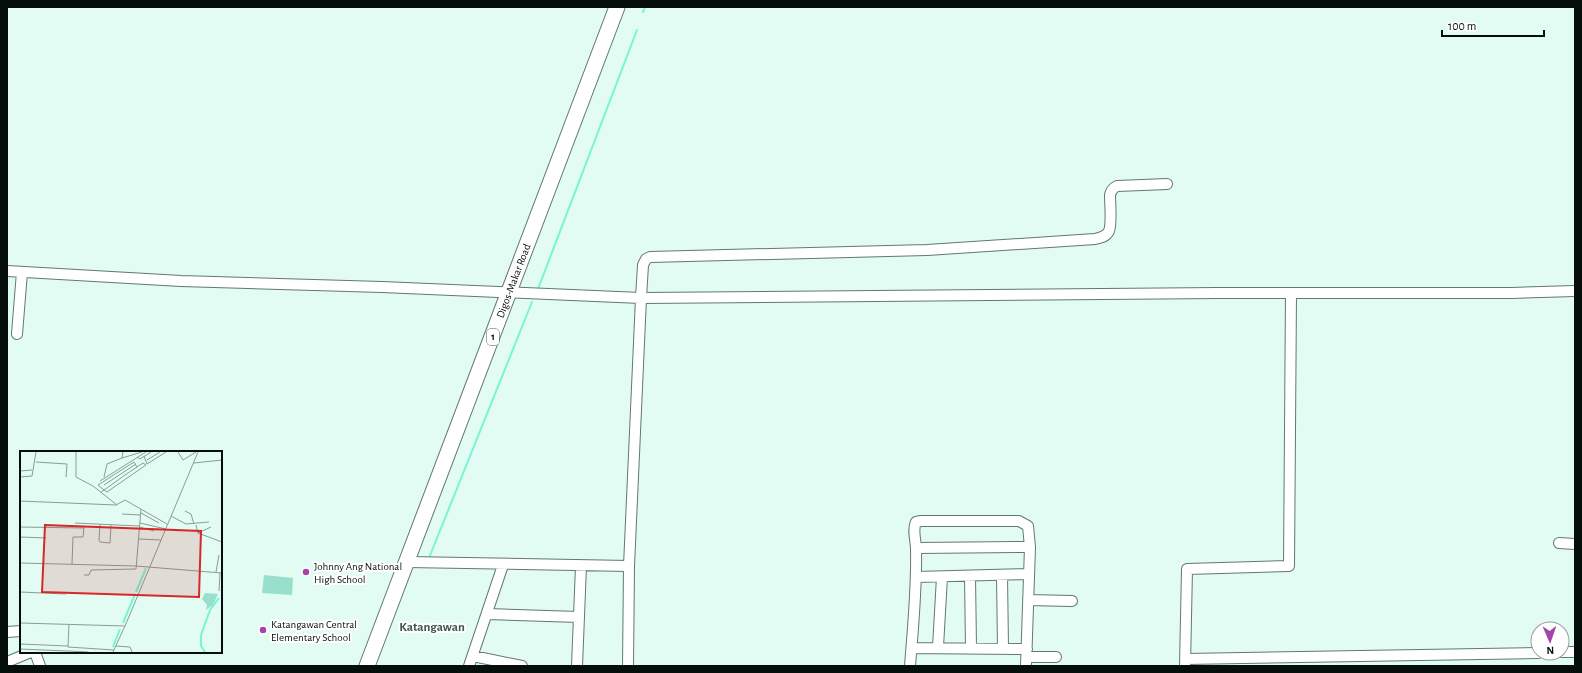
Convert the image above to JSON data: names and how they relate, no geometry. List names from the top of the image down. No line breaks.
{"streets":{"highway":["Digos-Makar Road","1"]},"districts":["Katangawan"],"places":["Johnny Ang National High School","Katangawan Central Elementary School"],"scale_bar":"100 m","north":"bottom"}
